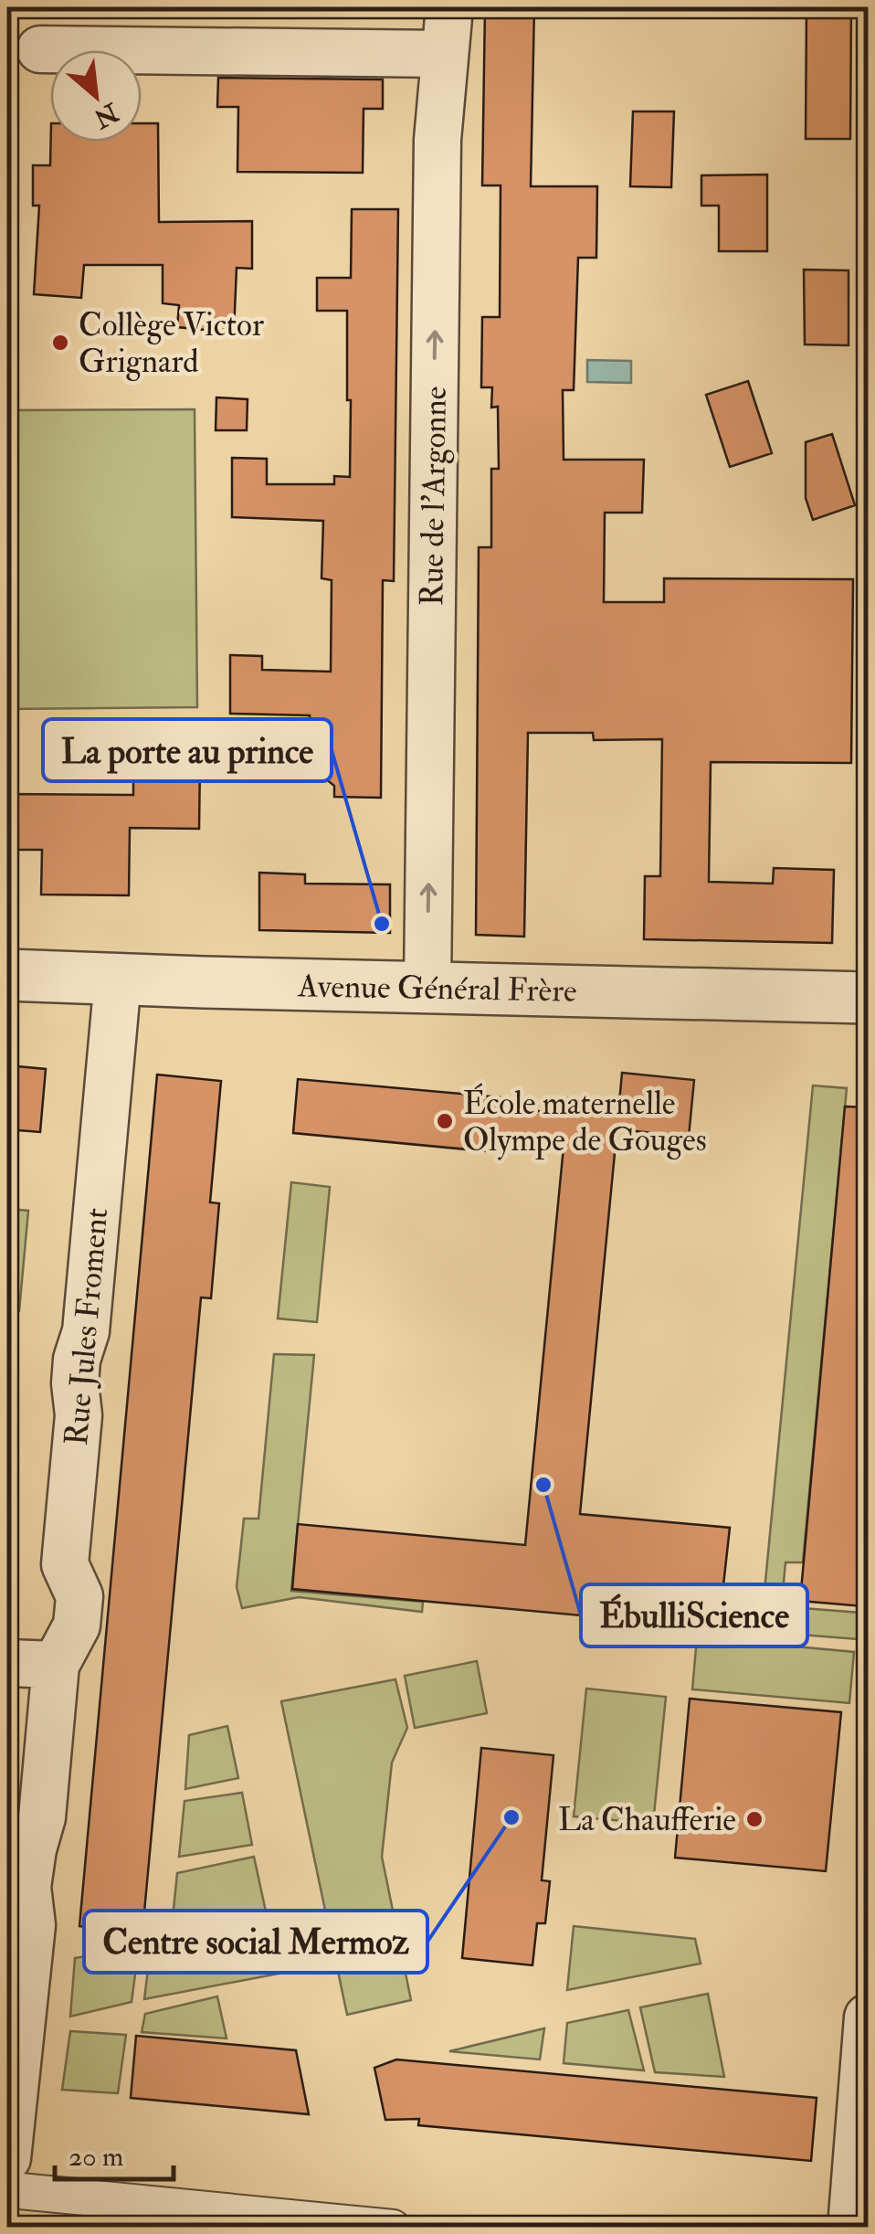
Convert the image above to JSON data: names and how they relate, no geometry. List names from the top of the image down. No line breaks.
{"streets":{"street":["Rue de l'Argonne","Avenue Général Frère","Rue Jules Froment"]},"crossings":[["Rue de l'Argonne","Avenue Général Frère"],["Avenue Général Frère","Rue Jules Froment"]],"one_way":["Rue de l'Argonne"],"places":["Collège Victor Grignard","La porte au prince","École maternelle Olympe de Gouges","ÉbulliScience","Centre social Mermoz","La Chaufferie"],"scale_bar":"20 m","north":"bottom right"}
